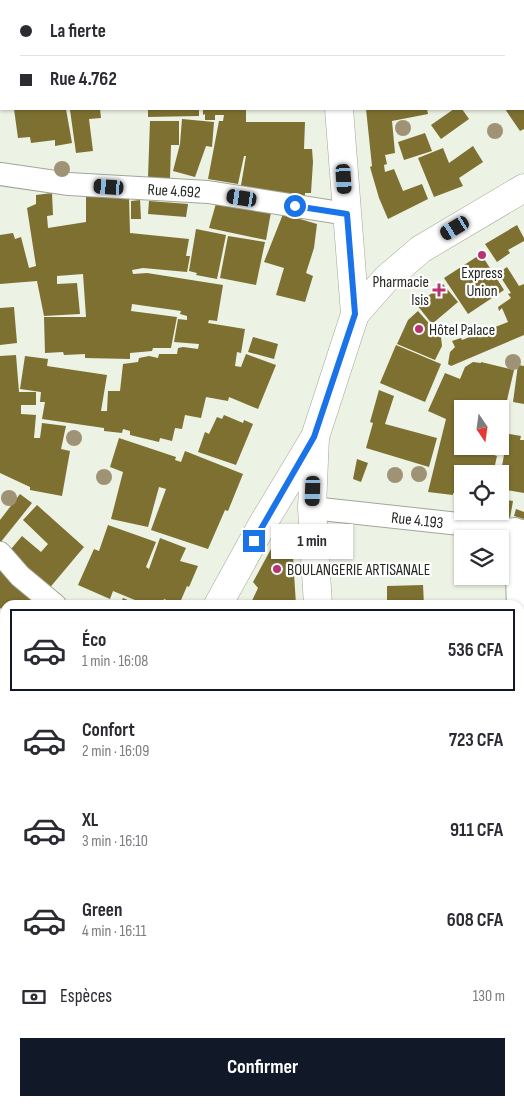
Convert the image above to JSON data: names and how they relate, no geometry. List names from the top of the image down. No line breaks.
{"streets":{"street":["Rue 4.692","Rue 4.193"]},"places":{"other":["Express Union","Hôtel Palace","BOULANGERIE ARTISANALE"],"health":["Pharmacie Isis"]},"north":"bottom","page":{"banner":["La fierte","Rue 4.762"],"bubble":"1 min","list":[{"name":"Éco","note":"1 min · 16:08","value":"536 CFA"},{"name":"Confort","note":"2 min · 16:09","value":"723 CFA"},{"name":"XL","note":"3 min · 16:10","value":"911 CFA"},{"name":"Green","note":"4 min · 16:11","value":"608 CFA"}],"pay":["Espèces","130 m"],"buttons":"Confirmer"}}
